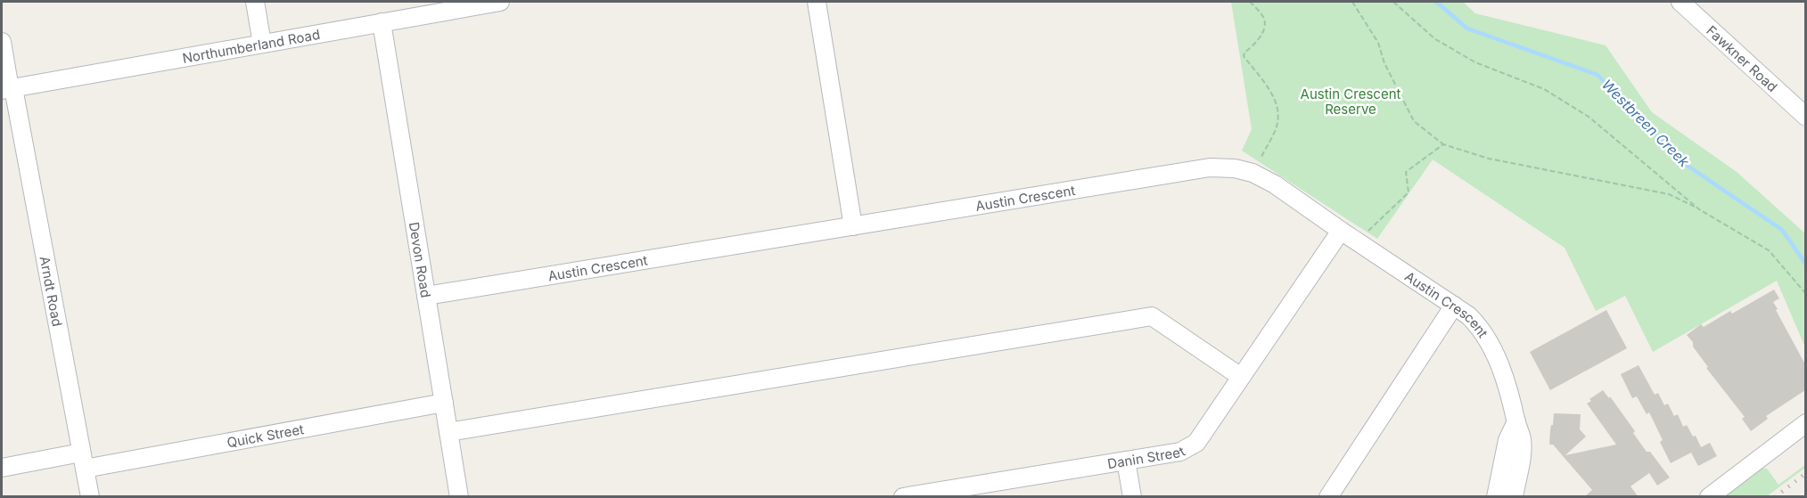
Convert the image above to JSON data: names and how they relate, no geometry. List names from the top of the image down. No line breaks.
{"streets":{"street":["Northumberland Road","Fawkner Road","Austin Crescent","Devon Road","Arndt Road","Quick Street","Danin Street"]},"crossings":[["Northumberland Road","Devon Road"],["Northumberland Road","Arndt Road"],["Austin Crescent","Devon Road"],["Austin Crescent","Danin Street"],["Devon Road","Quick Street"],["Arndt Road","Quick Street"]],"water":["Westbreen Creek"],"parks":["Austin Crescent Reserve"]}
